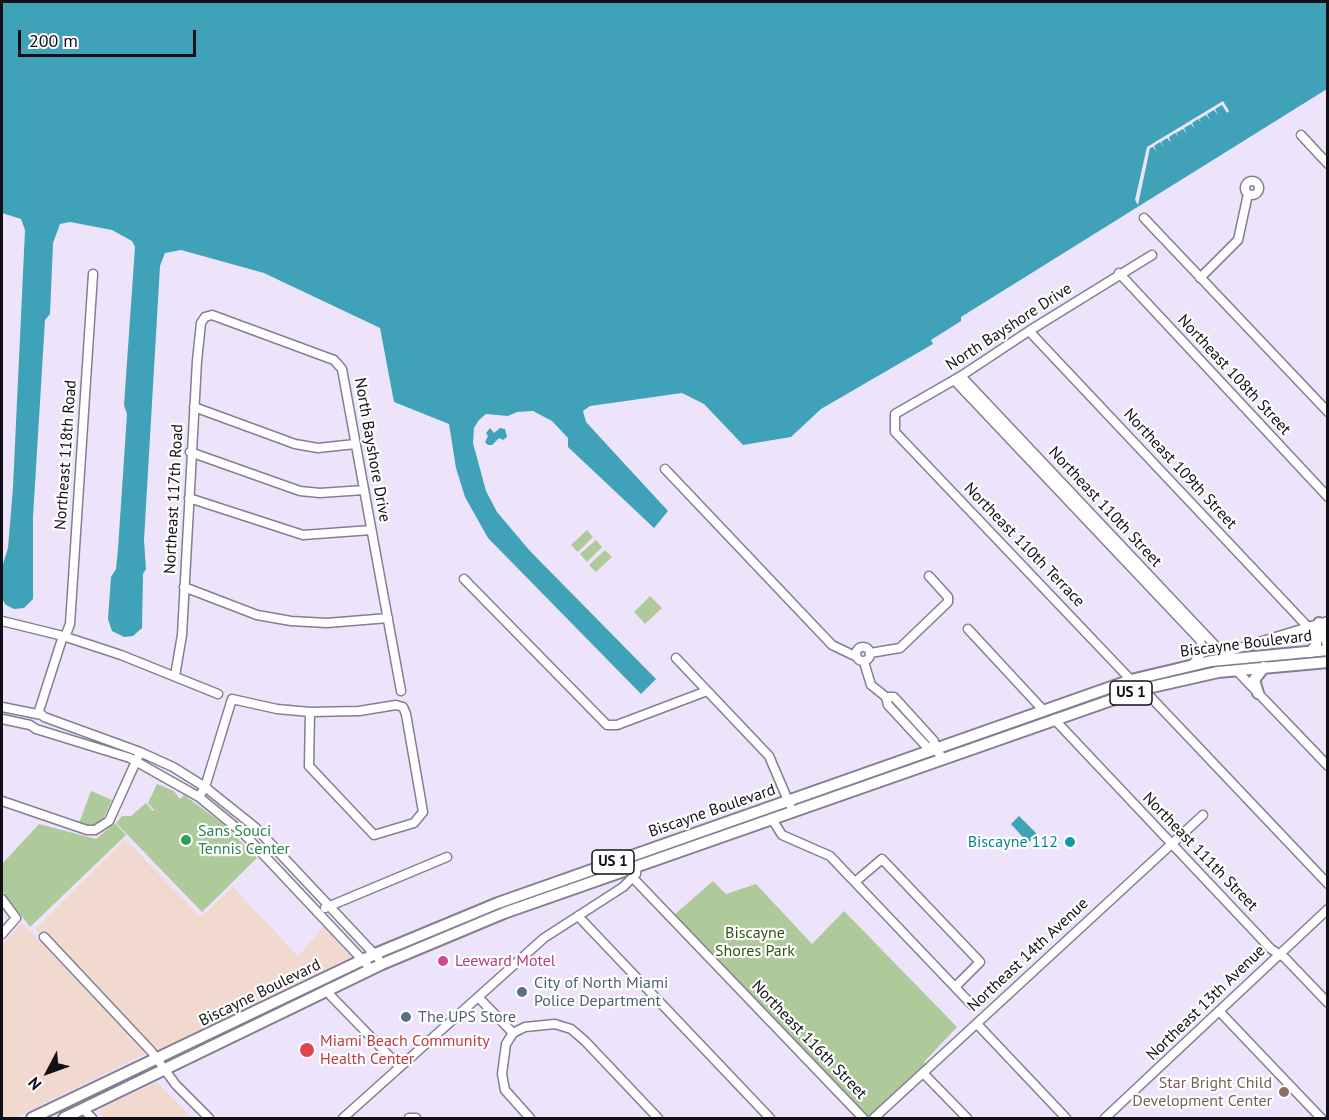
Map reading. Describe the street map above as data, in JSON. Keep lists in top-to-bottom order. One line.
{"streets":{"main road":["Biscayne Boulevard","US 1"],"street":["North Bayshore Drive","Northeast 108th Street","Northeast 118th Road","Northeast 109th Street","Northeast 117th Road","Northeast 110th Street","Northeast 110th Terrace","Northeast 111th Street","Northeast 14th Avenue","Northeast 13th Avenue","Northeast 116th Street"]},"crossings":[["North Bayshore Drive","Northeast 108th Street"],["North Bayshore Drive","Northeast 109th Street"],["North Bayshore Drive","Northeast 117th Road"],["North Bayshore Drive","Northeast 110th Street"],["North Bayshore Drive","Northeast 110th Terrace"],["Northeast 110th Street","Biscayne Boulevard"],["Northeast 110th Terrace","Biscayne Boulevard"],["Biscayne Boulevard","Northeast 111th Street"],["Northeast 111th Street","Northeast 14th Avenue"],["Northeast 111th Street","Northeast 13th Avenue"]],"parks":["Biscayne Shores Park"],"places":["Sans Souci Tennis Center","Biscayne 112","Leeward Motel","City of North Miami Police Department","The UPS Store","Miami Beach Community Health Center","Star Bright Child Development Center"],"scale_bar":"200 m","north":"bottom left"}
